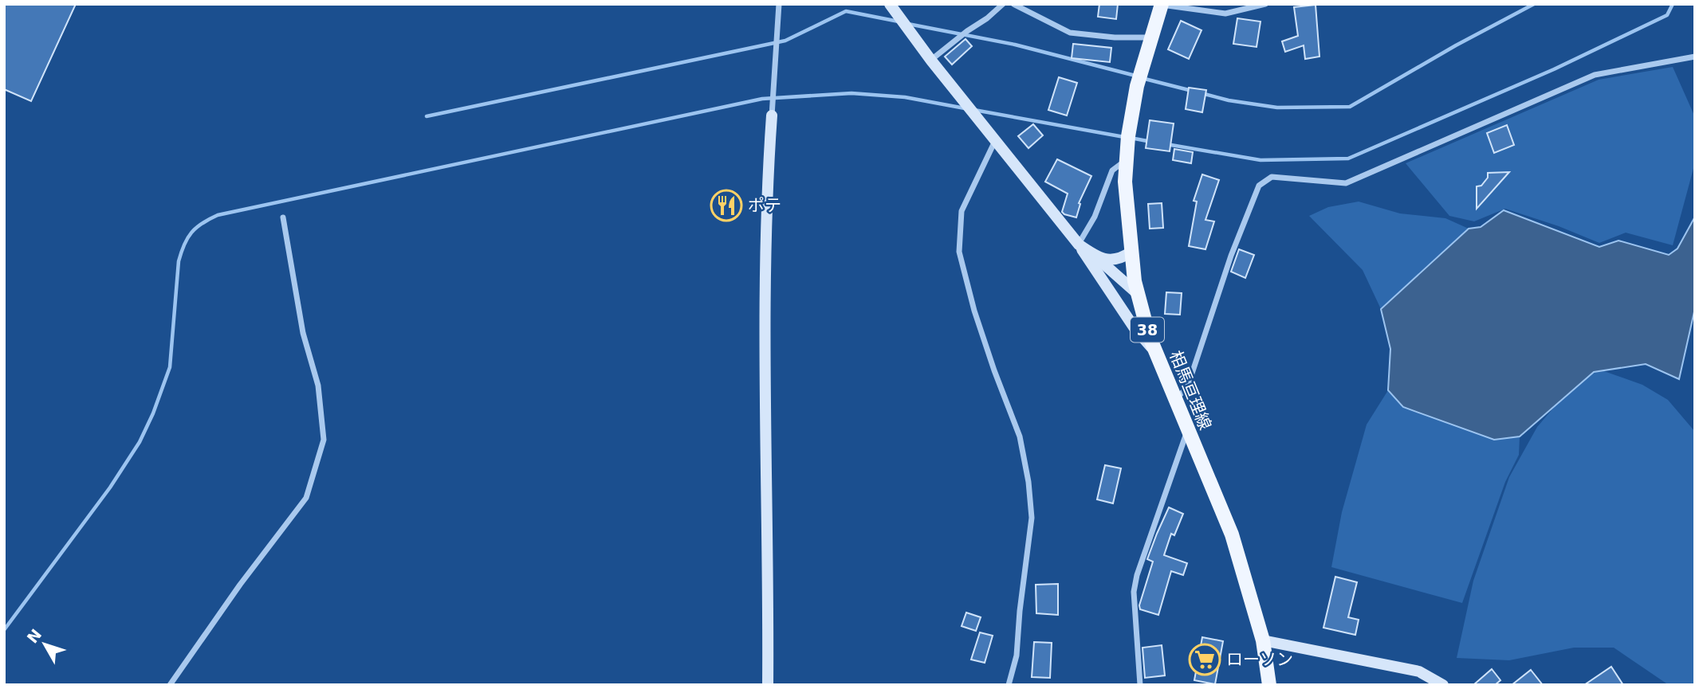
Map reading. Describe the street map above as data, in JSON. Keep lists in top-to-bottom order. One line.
{"streets":{"main road":["38","相馬亘理線"]},"places":{"restaurant":["ポテ"],"supermarket":["ローソン"]},"north":"top left"}
